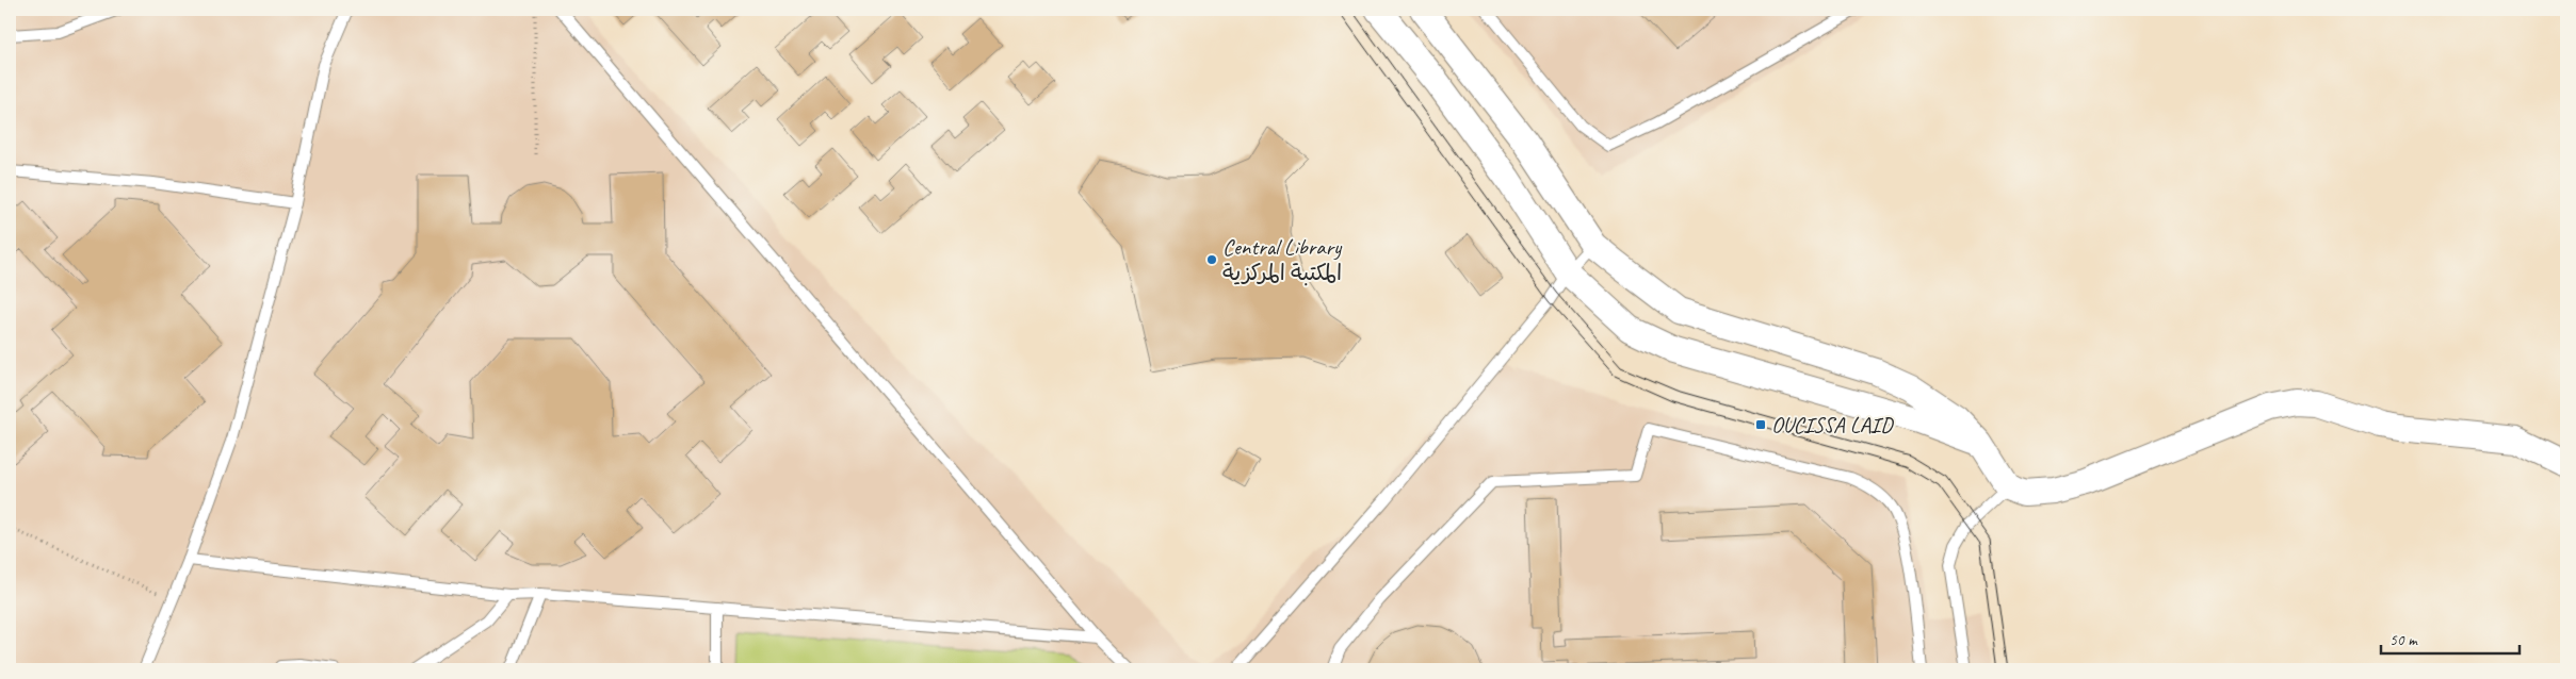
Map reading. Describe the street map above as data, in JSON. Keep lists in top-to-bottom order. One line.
{"places":{"other":["Central Library المكتبة المركزية"],"transit":["OUCISSA LAID"]},"scale_bar":"50 m"}
